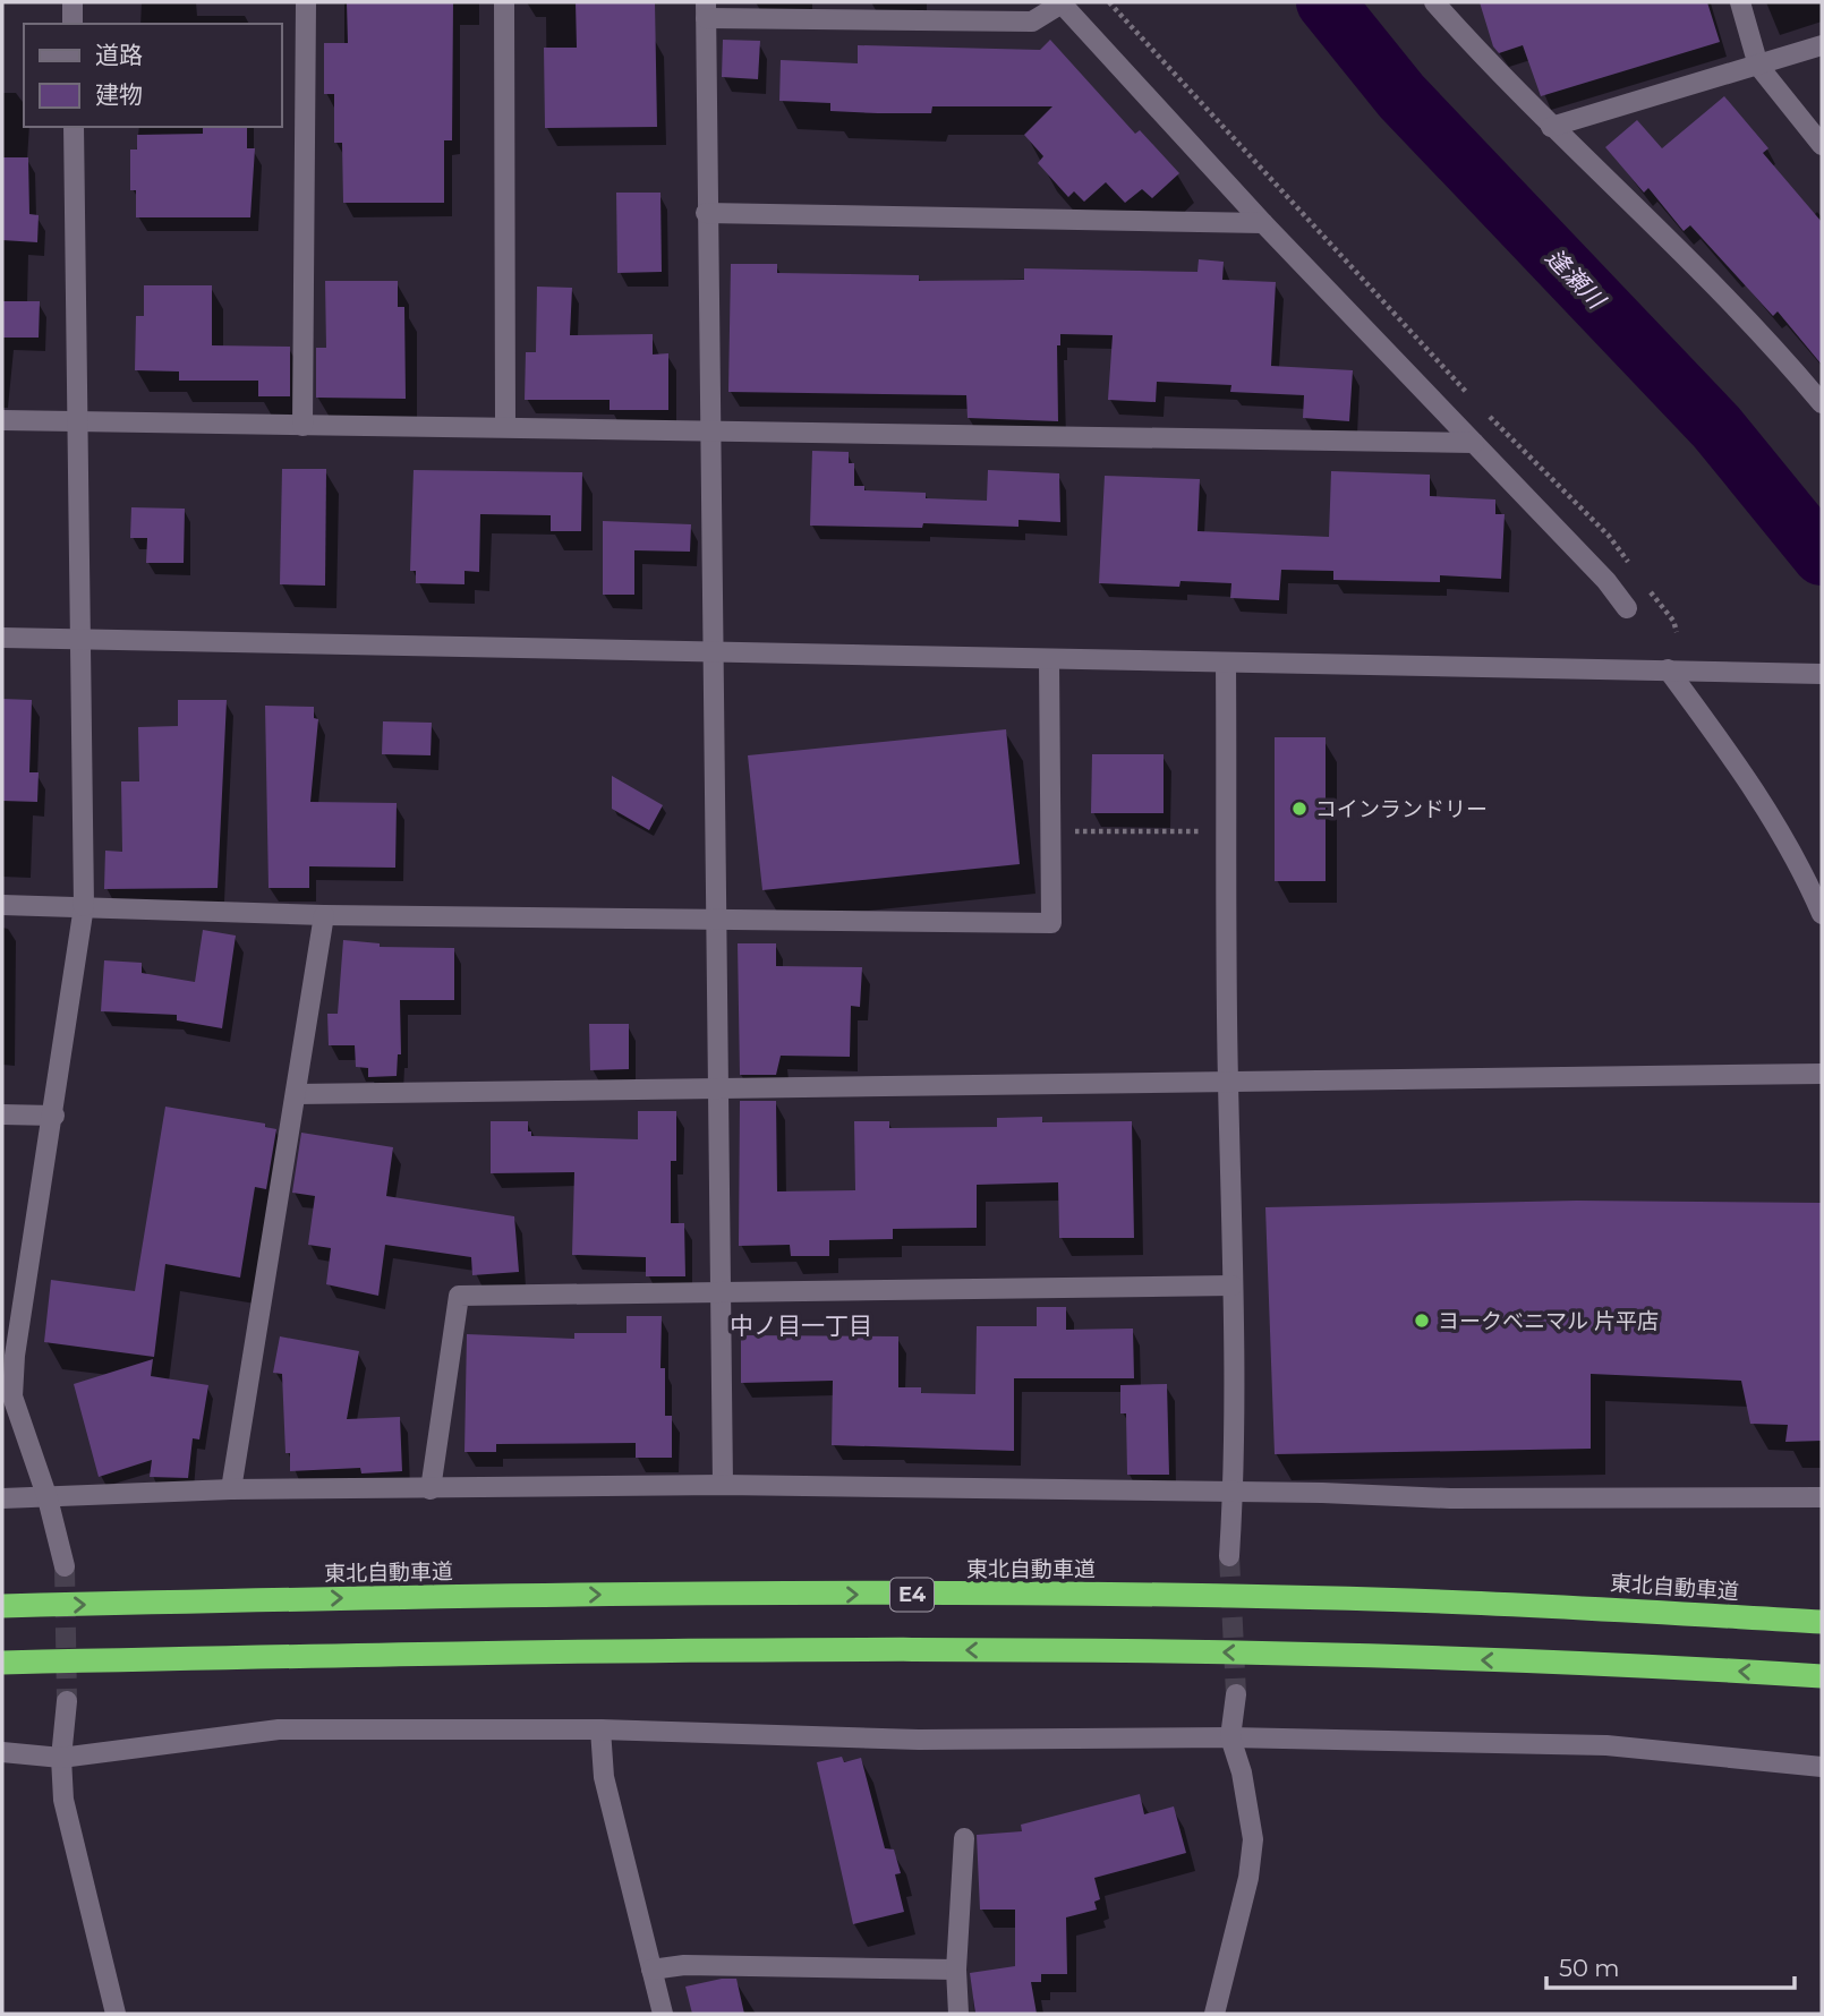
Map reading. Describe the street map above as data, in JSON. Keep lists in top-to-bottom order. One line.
{"streets":{"highway":["東北自動車道","E4"]},"districts":["中ノ目一丁目"],"water":["逢瀬川"],"places":["コインランドリー","ヨークベニマル 片平店"],"legend":["道路","建物"],"scale_bar":"50 m"}
